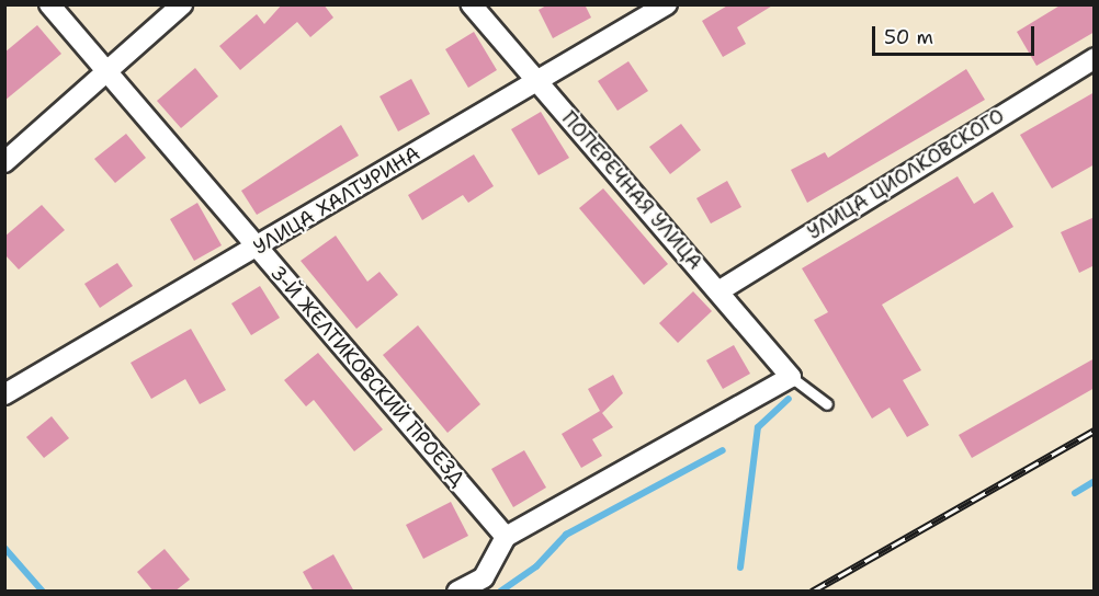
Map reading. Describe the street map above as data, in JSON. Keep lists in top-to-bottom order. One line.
{"streets":{"street":["УЛИЦА ЦИОЛКОВСКОГО","ПОПЕРЕЧНАЯ УЛИЦА","УЛИЦА ХАЛТУРИНА","3-Й ЖЕЛТИКОВСКИЙ ПРОЕЗД"]},"crossings":[["УЛИЦА ЦИОЛКОВСКОГО","ПОПЕРЕЧНАЯ УЛИЦА"],["ПОПЕРЕЧНАЯ УЛИЦА","УЛИЦА ХАЛТУРИНА"],["УЛИЦА ХАЛТУРИНА","3-Й ЖЕЛТИКОВСКИЙ ПРОЕЗД"]],"scale_bar":"50 m"}
